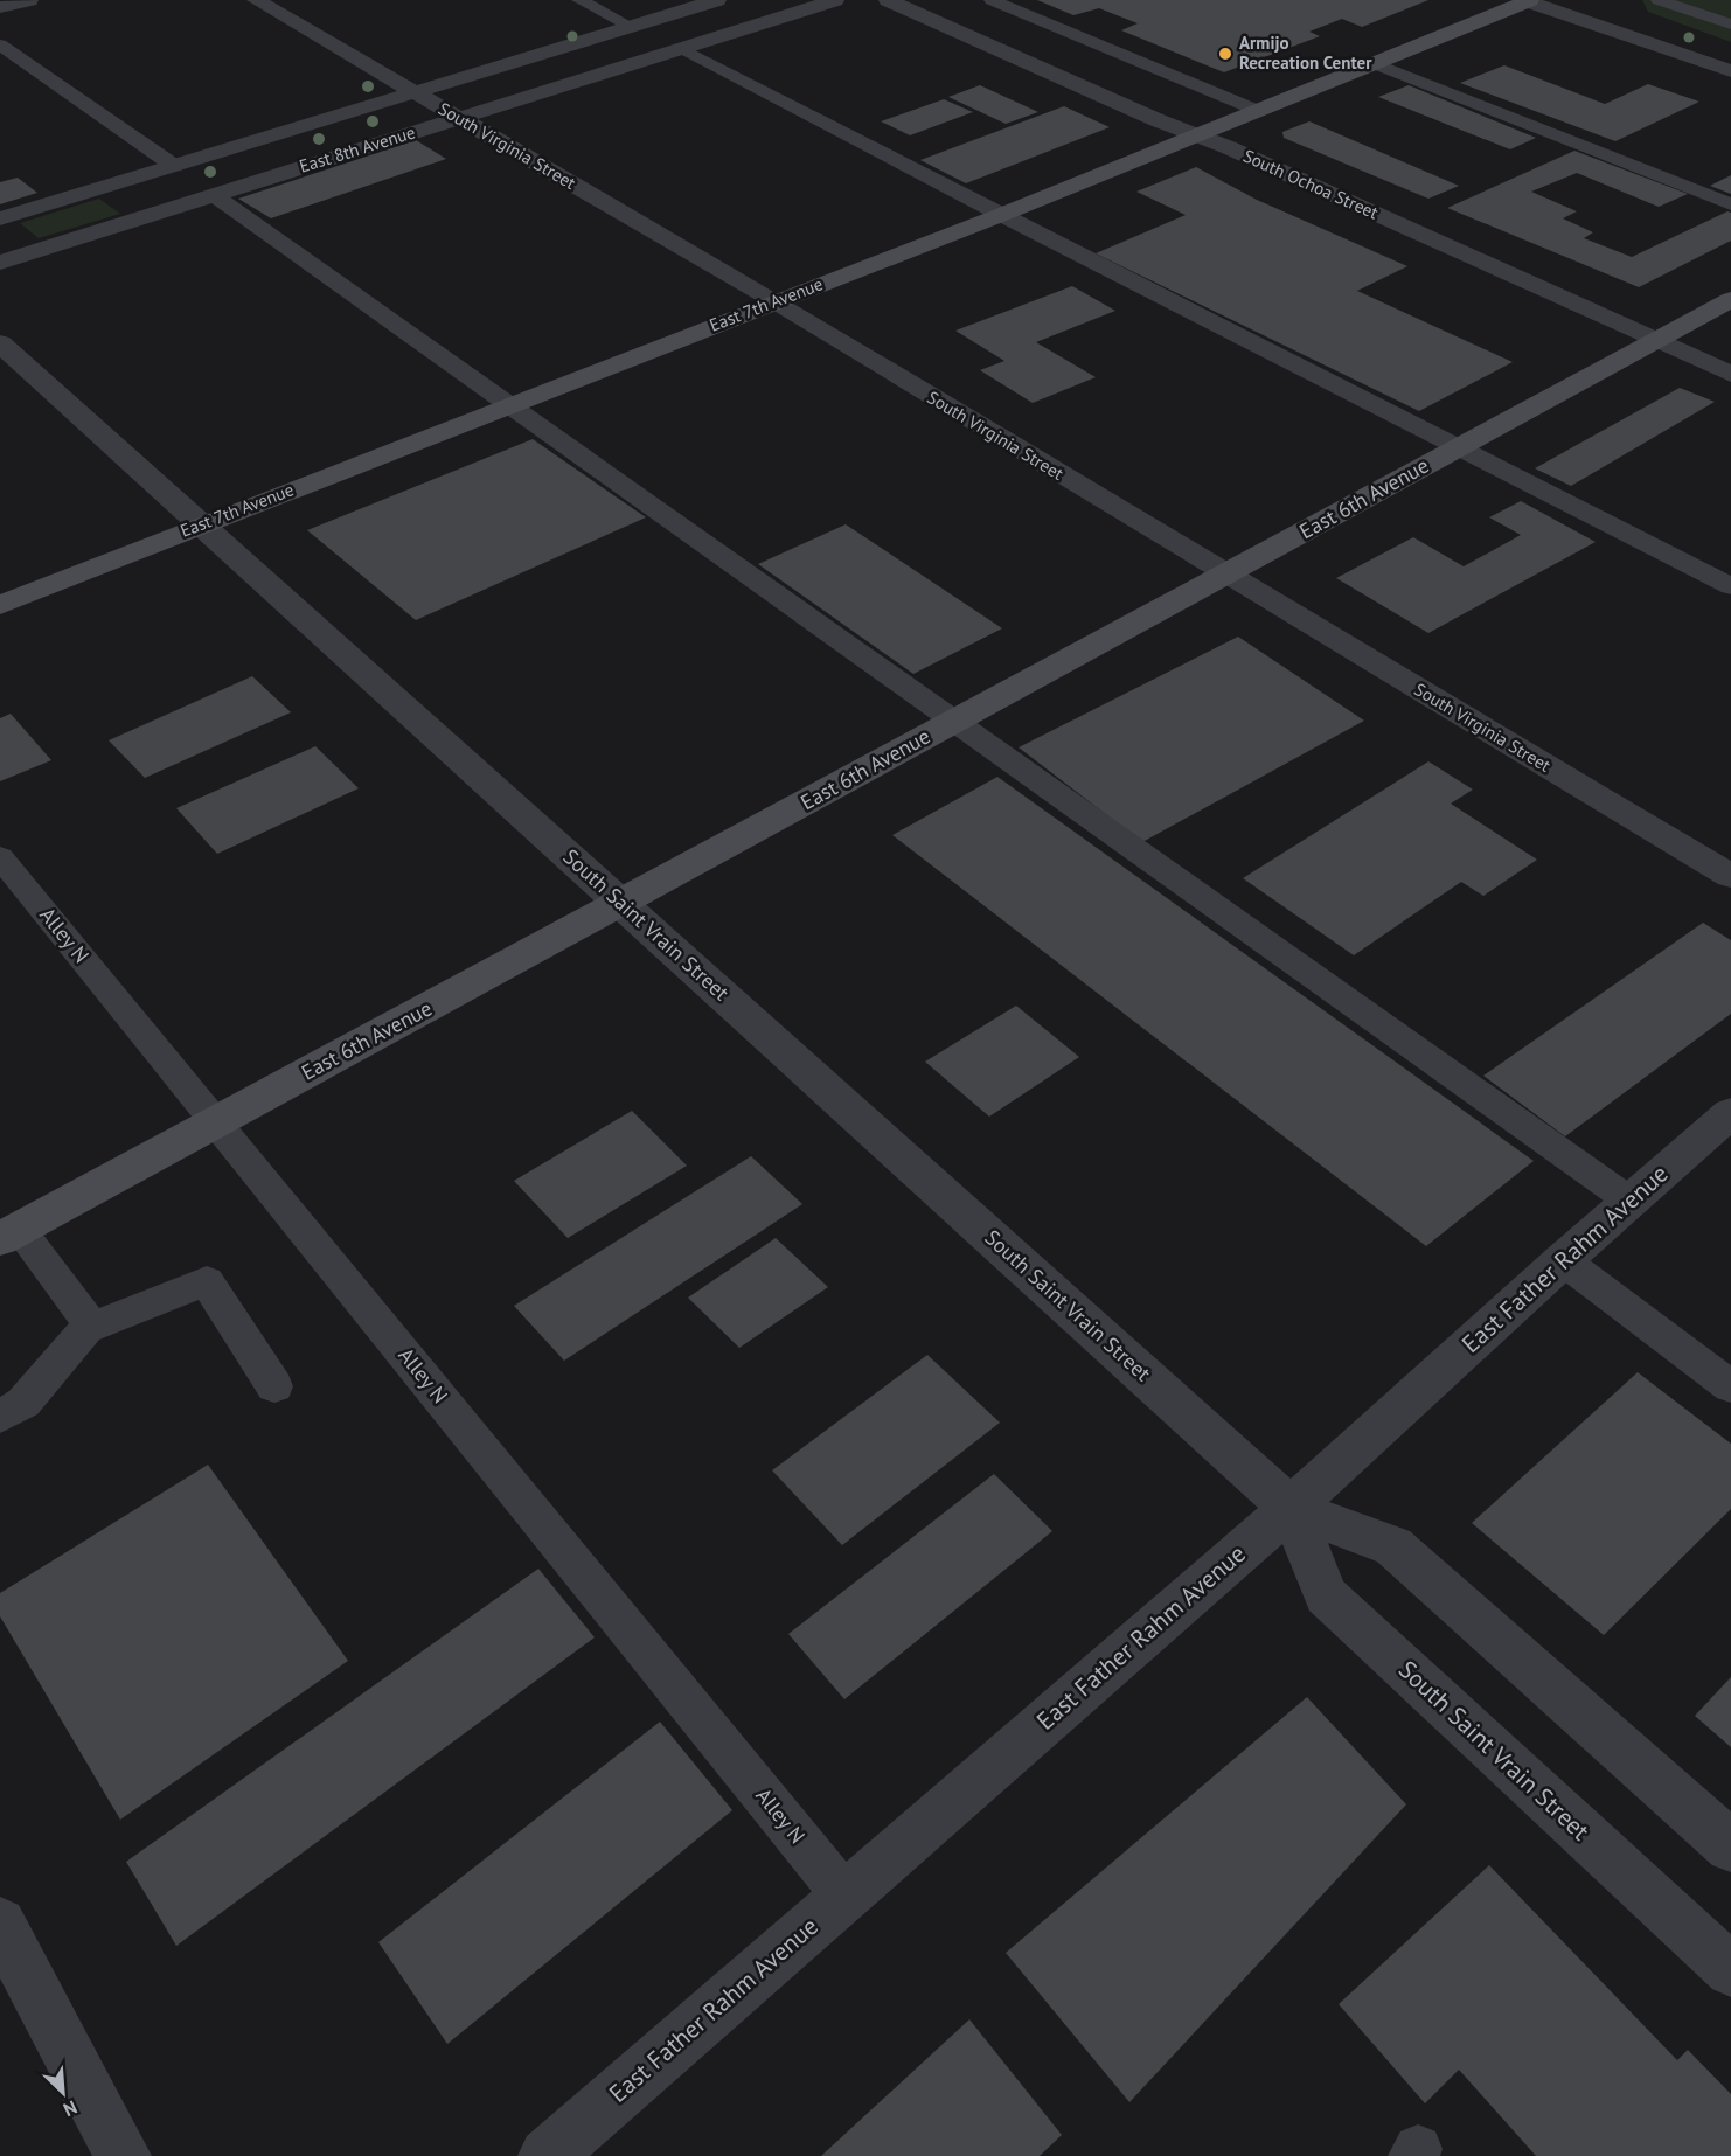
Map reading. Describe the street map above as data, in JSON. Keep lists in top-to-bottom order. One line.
{"streets":{"street":["South Virginia Street","East 8th Avenue","South Ochoa Street","East 7th Avenue","East 6th Avenue","South Saint Vrain Street","East Father Rahm Avenue"],"lane":["Alley N"]},"crossings":[["South Virginia Street","East 8th Avenue"],["South Virginia Street","East 7th Avenue"],["South Virginia Street","East 6th Avenue"],["South Ochoa Street","East 7th Avenue"],["South Ochoa Street","East 6th Avenue"],["East 7th Avenue","South Saint Vrain Street"],["East 6th Avenue","South Saint Vrain Street"],["East 6th Avenue","Alley N"],["South Saint Vrain Street","East Father Rahm Avenue"],["Alley N","East Father Rahm Avenue"]],"places":["Armijo Recreation Center"],"north":"bottom right"}
